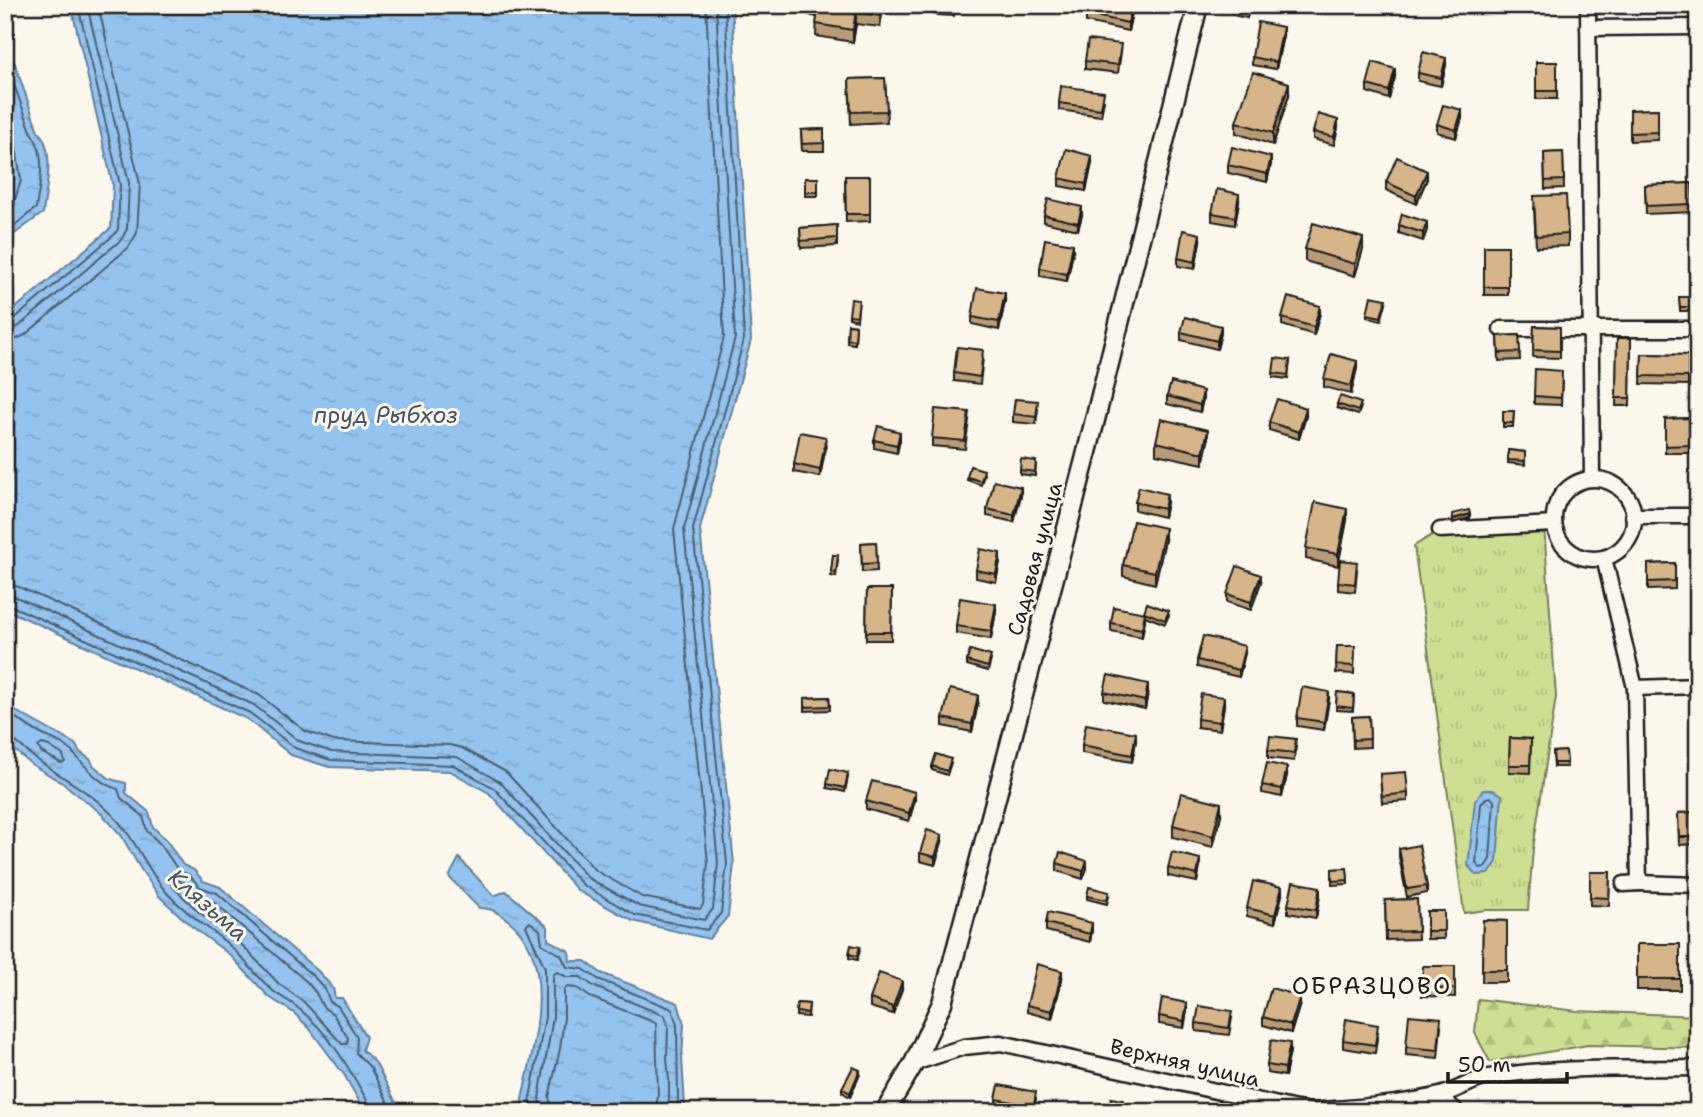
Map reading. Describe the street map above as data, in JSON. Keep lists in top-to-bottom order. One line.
{"streets":{"street":["Садовая улица","Верхняя улица"]},"crossings":[["Садовая улица","Верхняя улица"]],"districts":["ОБРАЗЦОВО"],"water":["пруд Рыбхоз","Клязьма"],"scale_bar":"50 m"}
